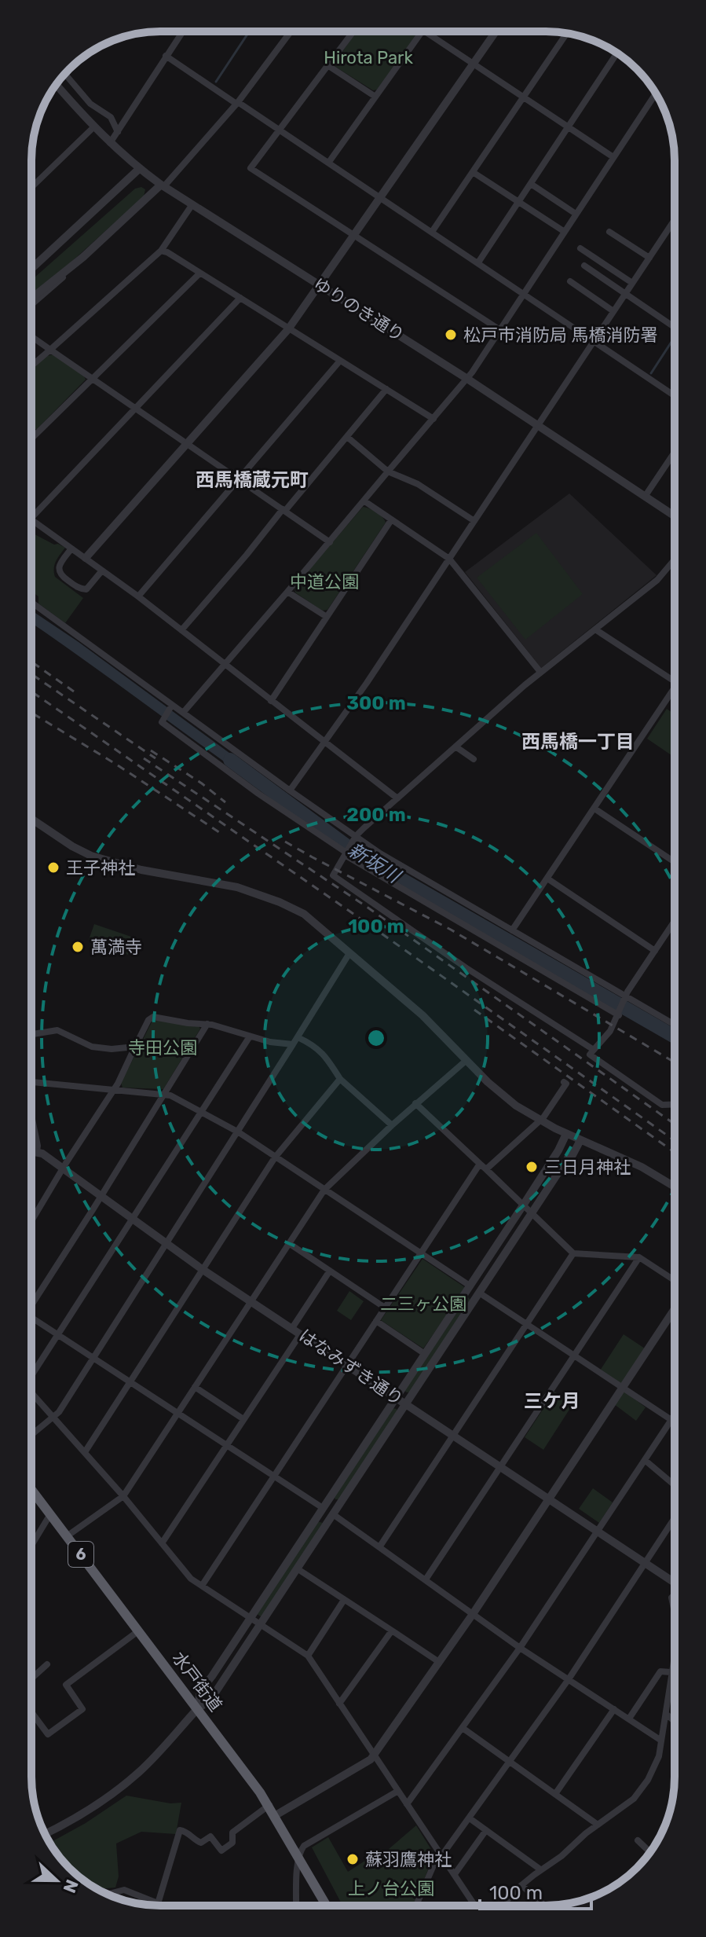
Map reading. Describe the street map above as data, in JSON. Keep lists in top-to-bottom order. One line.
{"streets":{"highway":["6","水戸街道"],"street":["ゆりのき通り","はなみずき通り"]},"districts":["西馬橋蔵元町","西馬橋一丁目","三ケ月"],"water":["新坂川"],"parks":["Hirota Park","中道公園","寺田公園","二三ヶ公園","上ノ台公園"],"places":["松戸市消防局 馬橋消防署","王子神社","萬満寺","三日月神社","蘇羽鷹神社"],"scale_bar":"100 m","north":"right","rings":["300 m","200 m","100 m"]}
